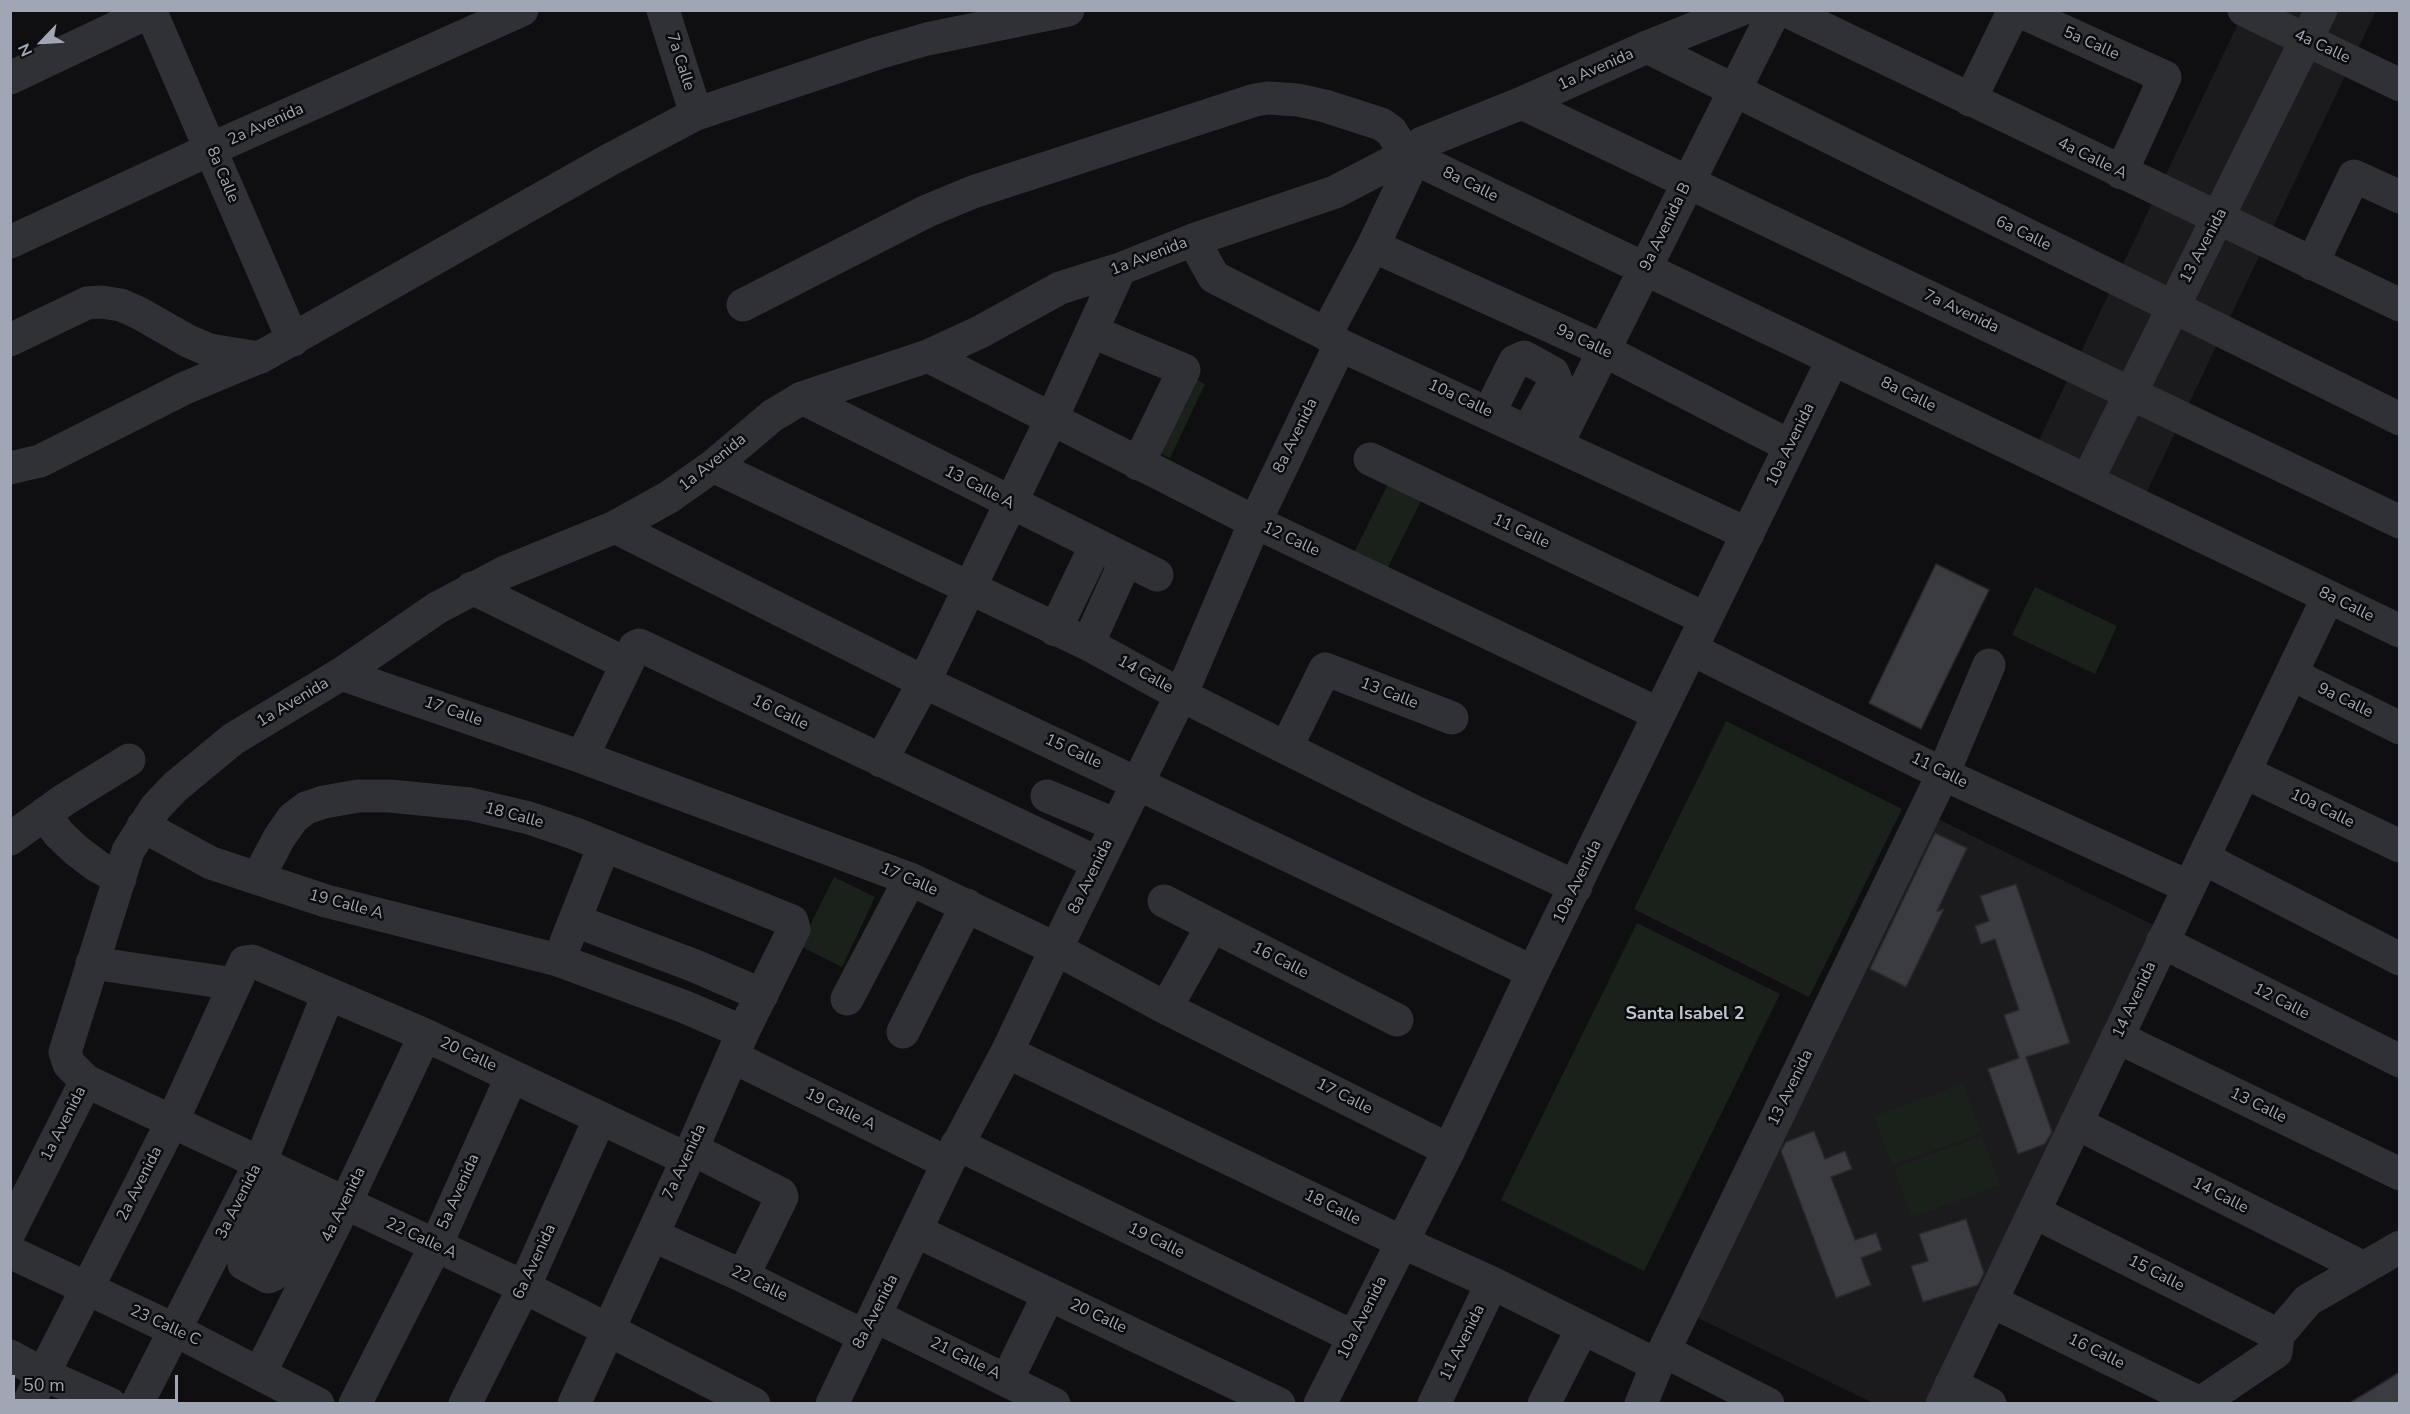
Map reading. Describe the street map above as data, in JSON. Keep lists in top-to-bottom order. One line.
{"streets":{"street":["5a Calle","4a Calle","7a Calle","1a Avenida","2a Avenida","4a Calle A","8a Calle","9a Avenida B","6a Calle","13 Avenida","7a Avenida","9a Calle","10a Calle","8a Avenida","10a Avenida","13 Calle A","11 Calle","12 Calle","14 Calle","13 Calle","17 Calle","16 Calle","15 Calle","18 Calle","19 Calle A","14 Avenida","20 Calle","5a Avenida","3a Avenida","4a Avenida","22 Calle A","19 Calle","6a Avenida","22 Calle","23 Calle C","11 Avenida","21 Calle A"]},"crossings":[["5a Calle","4a Calle A"],["4a Calle","13 Avenida"],["1a Avenida","8a Calle"],["1a Avenida","6a Calle"],["1a Avenida","7a Avenida"],["1a Avenida","10a Calle"],["1a Avenida","8a Avenida"],["1a Avenida","13 Calle A"],["1a Avenida","12 Calle"],["1a Avenida","14 Calle"],["1a Avenida","17 Calle"],["1a Avenida","15 Calle"],["1a Avenida","19 Calle A"],["1a Avenida","20 Calle"],["1a Avenida","22 Calle A"],["2a Avenida","8a Calle"],["2a Avenida","20 Calle"],["2a Avenida","22 Calle A"],["2a Avenida","23 Calle C"],["4a Calle A","13 Avenida"],["8a Calle","9a Avenida B"],["8a Calle","13 Avenida"],["8a Calle","8a Avenida"],["8a Calle","10a Avenida"],["8a Calle","14 Avenida"],["9a Avenida B","6a Calle"],["9a Avenida B","7a Avenida"],["9a Avenida B","9a Calle"],["9a Avenida B","10a Calle"],["6a Calle","13 Avenida"],["13 Avenida","7a Avenida"],["13 Avenida","11 Calle"],["13 Avenida","18 Calle"],["7a Avenida","18 Calle"],["7a Avenida","19 Calle A"],["7a Avenida","20 Calle"],["7a Avenida","22 Calle A"],["7a Avenida","22 Calle"],["9a Calle","8a Avenida"],["9a Calle","10a Avenida"],["9a Calle","14 Avenida"],["10a Calle","8a Avenida"],["10a Calle","10a Avenida"],["10a Calle","14 Avenida"],["8a Avenida","12 Calle"],["8a Avenida","14 Calle"],["8a Avenida","17 Calle"],["8a Avenida","16 Calle"],["8a Avenida","15 Calle"],["8a Avenida","18 Calle"],["8a Avenida","19 Calle A"],["8a Avenida","20 Calle"],["8a Avenida","19 Calle"],["8a Avenida","22 Calle"],["8a Avenida","21 Calle A"],["10a Avenida","11 Calle"],["10a Avenida","12 Calle"],["10a Avenida","14 Calle"],["10a Avenida","17 Calle"],["10a Avenida","15 Calle"],["10a Avenida","18 Calle"],["10a Avenida","19 Calle"],["11 Calle","14 Avenida"],["12 Calle","14 Avenida"],["14 Calle","13 Calle"],["14 Calle","14 Avenida"],["13 Calle","14 Avenida"],["16 Calle","14 Avenida"],["15 Calle","14 Avenida"],["18 Calle","19 Calle A"],["18 Calle","11 Avenida"],["19 Calle A","19 Calle"],["20 Calle","5a Avenida"],["20 Calle","3a Avenida"],["20 Calle","4a Avenida"],["20 Calle","6a Avenida"],["20 Calle","22 Calle"],["5a Avenida","22 Calle A"],["3a Avenida","22 Calle A"],["3a Avenida","23 Calle C"],["4a Avenida","22 Calle A"],["4a Avenida","23 Calle C"],["22 Calle A","6a Avenida"],["22 Calle","21 Calle A"]],"districts":["Santa Isabel 2"],"scale_bar":"50 m","north":"bottom left"}
